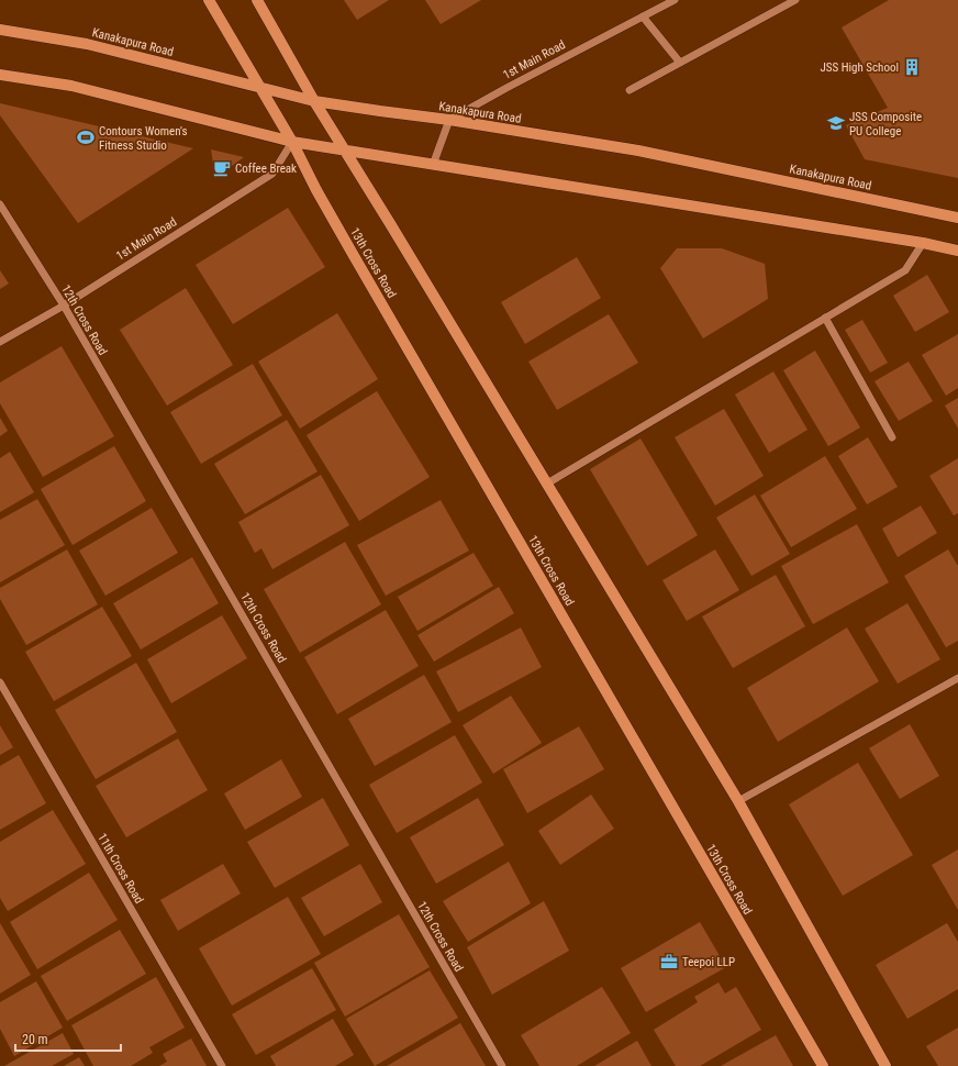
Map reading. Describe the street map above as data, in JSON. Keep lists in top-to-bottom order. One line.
{"streets":{"main road":["Kanakapura Road","13th Cross Road"],"street":["1st Main Road","12th Cross Road","11th Cross Road"]},"crossings":[["Kanakapura Road","1st Main Road"],["Kanakapura Road","13th Cross Road"],["1st Main Road","13th Cross Road"],["1st Main Road","12th Cross Road"]],"places":{"building":["JSS High School"],"school or university":["JSS Composite PU College"],"sports":["Contours Women's Fitness Studio"],"cafe":["Coffee Break"],"office":["Teepoi LLP"]},"scale_bar":"20 m"}
